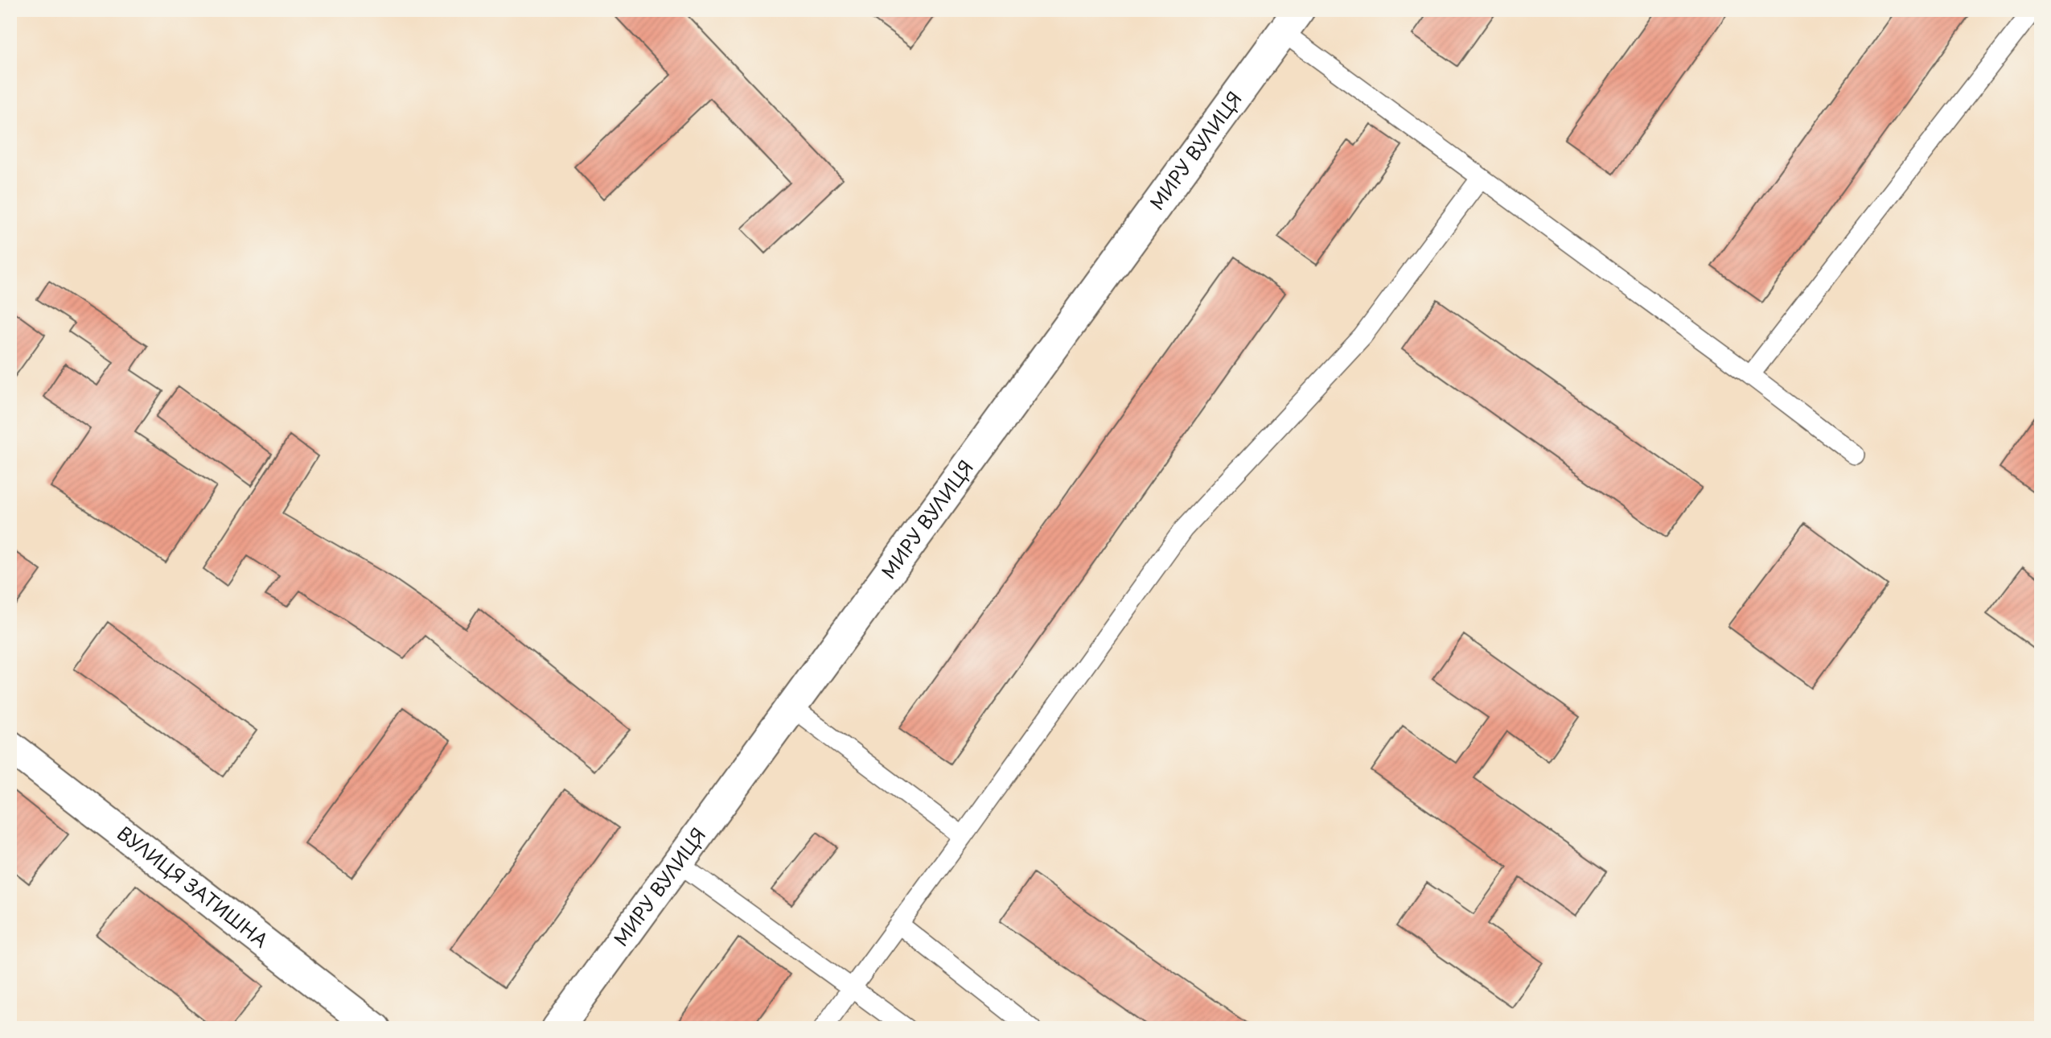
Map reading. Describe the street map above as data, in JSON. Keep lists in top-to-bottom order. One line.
{"streets":{"street":["МИРУ ВУЛИЦЯ","ВУЛИЦЯ ЗАТИШНА"]}}
